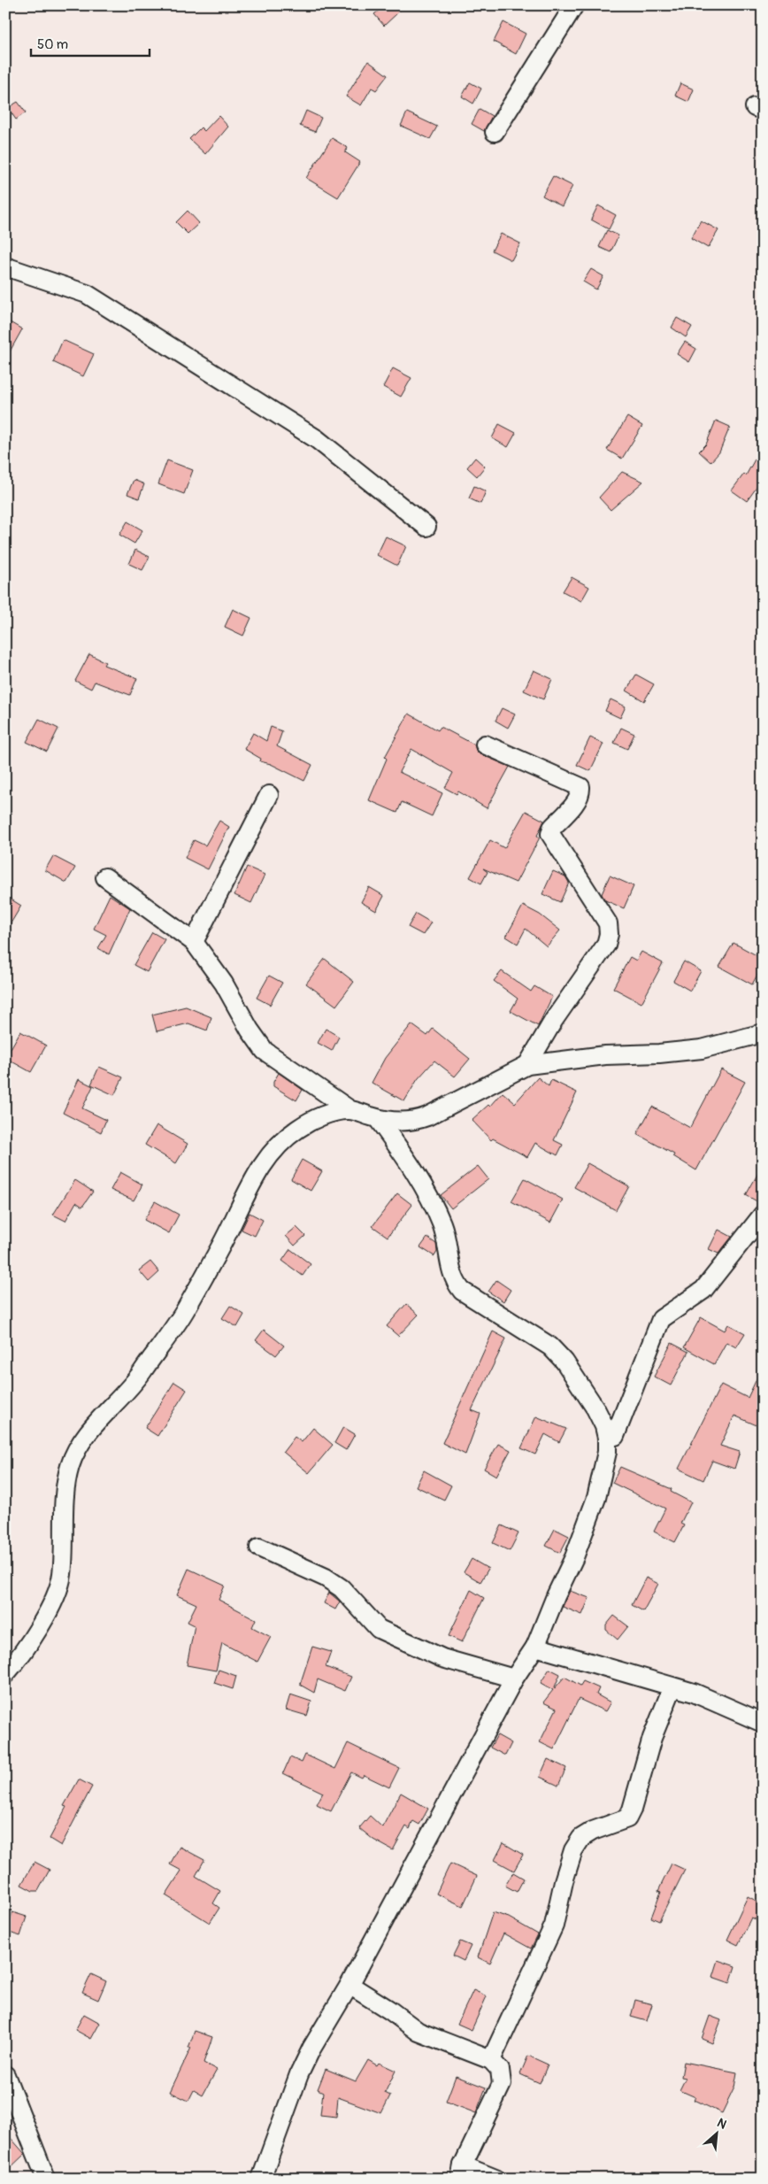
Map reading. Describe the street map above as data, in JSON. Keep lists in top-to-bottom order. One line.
{"scale_bar":"50 m","north":"top right"}
